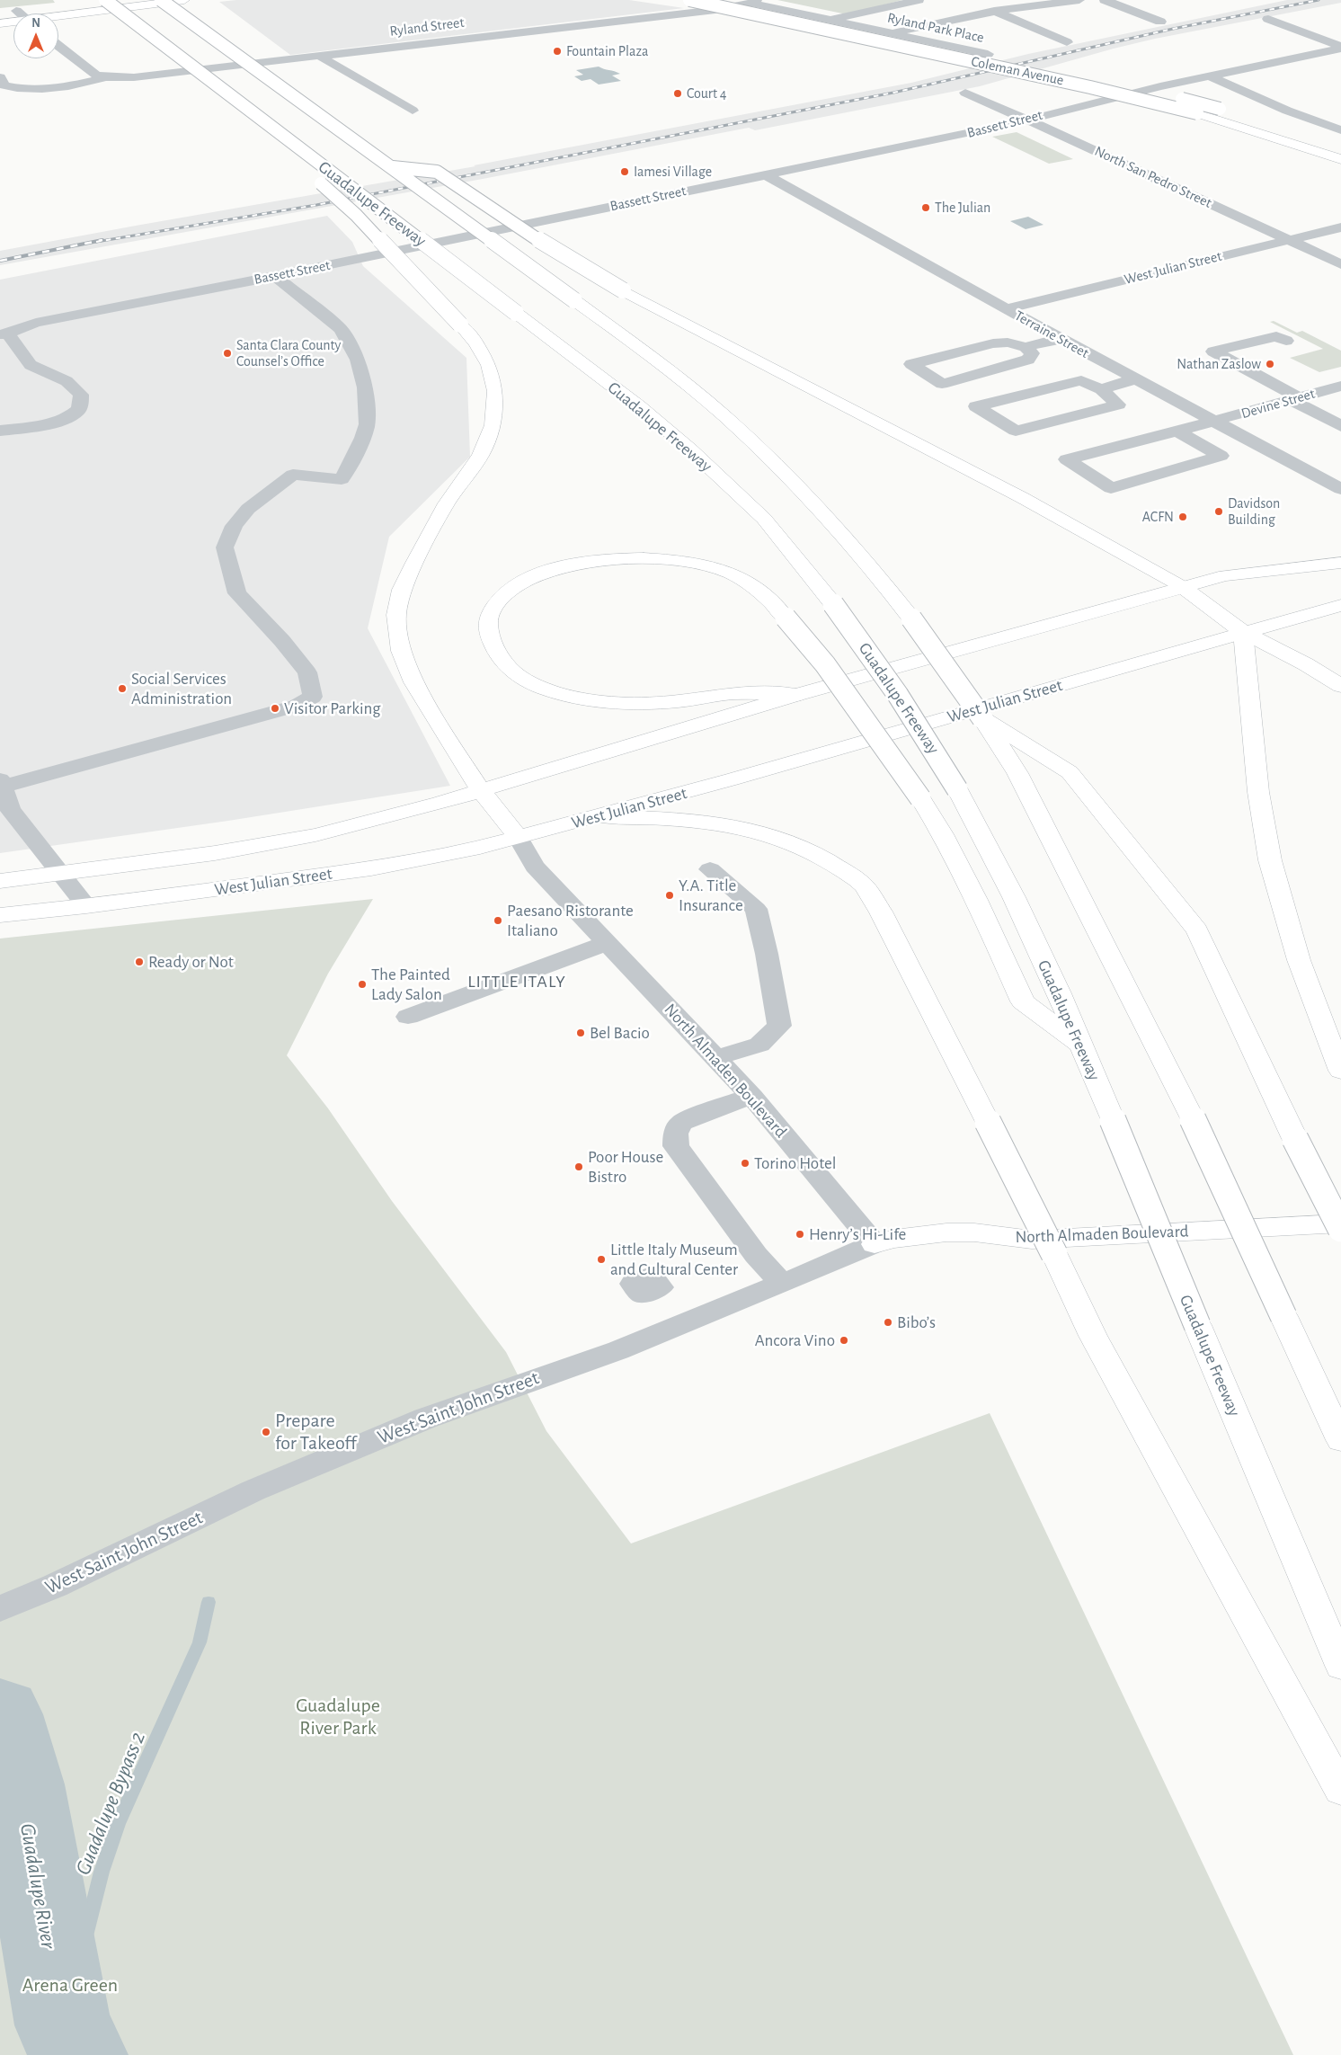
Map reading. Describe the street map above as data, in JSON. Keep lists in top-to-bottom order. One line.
{"streets":{"main road":["Coleman Avenue","Guadalupe Freeway","West Julian Street","North Almaden Boulevard"],"street":["Ryland Street","Ryland Park Place","Bassett Street","North San Pedro Street","Terraine Street","Devine Street","West Saint John Street"]},"crossings":[["Ryland Street","Ryland Park Place"],["Bassett Street","North San Pedro Street"],["Bassett Street","Terraine Street"],["North San Pedro Street","West Julian Street"],["West Julian Street","Terraine Street"],["West Julian Street","North Almaden Boulevard"],["Terraine Street","Devine Street"],["North Almaden Boulevard","West Saint John Street"]],"districts":["LITTLE ITALY"],"water":["Guadalupe Bypass 2","Guadalupe River"],"parks":["Guadalupe River Park","Arena Green"],"places":["Fountain Plaza","Court 4","Iamesi Village","The Julian","Santa Clara County Counsel’s Office","Nathan Zaslow","Davidson Building","ACFN","Social Services Administration","Visitor Parking","Y.A. Title Insurance","Paesano Ristorante Italiano","Ready or Not","The Painted Lady Salon","Bel Bacio","Torino Hotel","Poor House Bistro","Henry’s Hi-Life","Little Italy Museum and Cultural Center","Bibo’s","Ancora Vino","Prepare for Takeoff"],"north":"top"}
